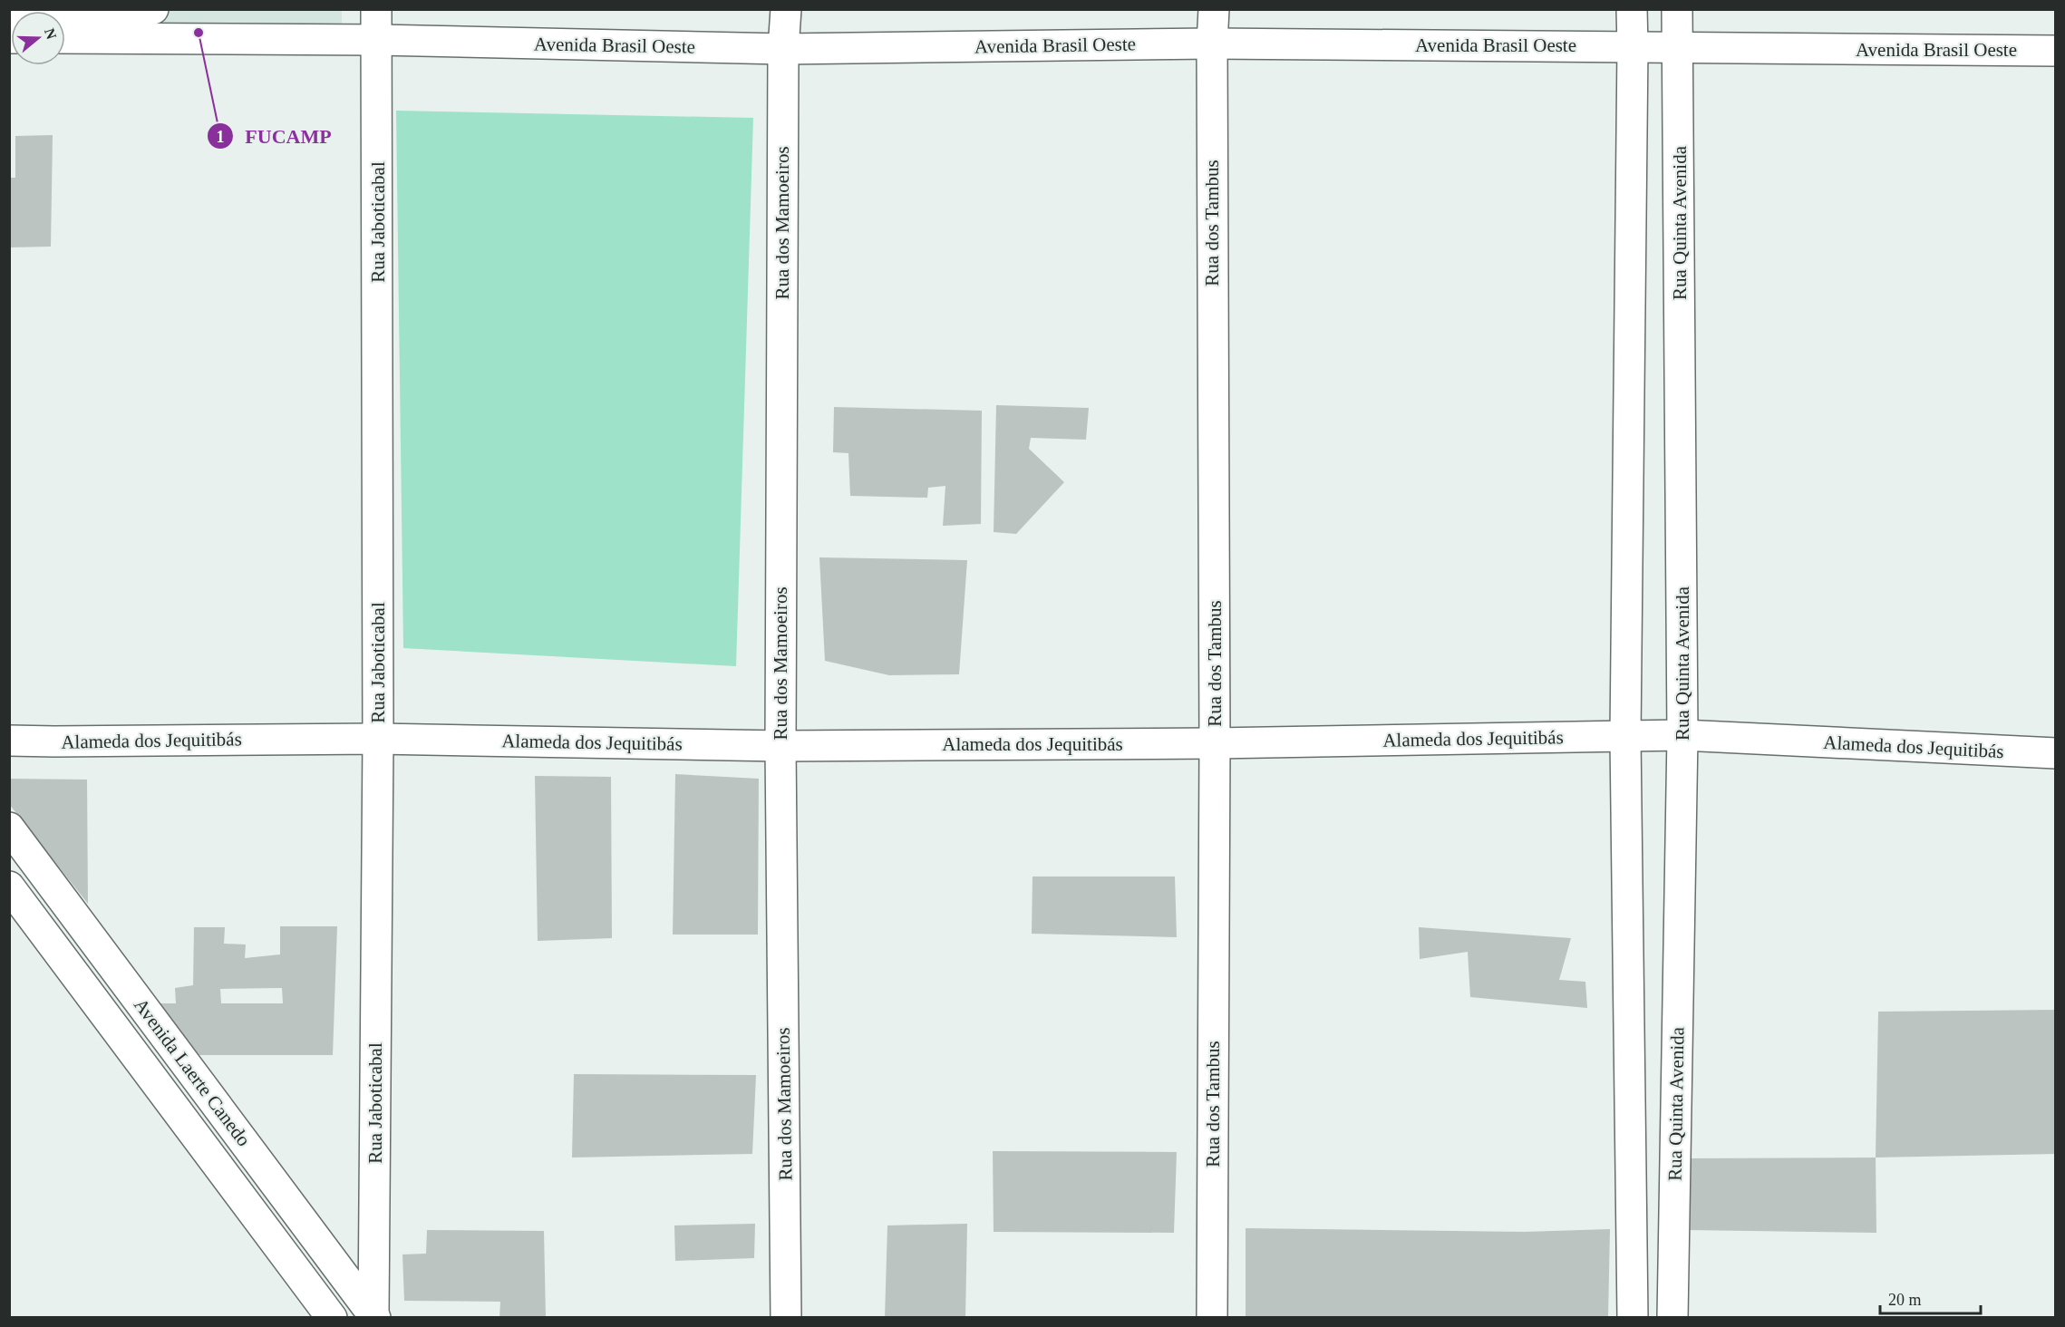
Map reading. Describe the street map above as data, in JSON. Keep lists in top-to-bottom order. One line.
{"streets":{"street":["Avenida Brasil Oeste","Rua Jaboticabal","Rua dos Mamoeiros","Rua dos Tambus","Rua Quinta Avenida","Alameda dos Jequitibás","Avenida Laerte Canedo"]},"crossings":[["Avenida Brasil Oeste","Rua Jaboticabal"],["Avenida Brasil Oeste","Rua dos Mamoeiros"],["Avenida Brasil Oeste","Rua dos Tambus"],["Avenida Brasil Oeste","Rua Quinta Avenida"],["Rua Jaboticabal","Alameda dos Jequitibás"],["Rua Jaboticabal","Avenida Laerte Canedo"],["Rua dos Mamoeiros","Alameda dos Jequitibás"],["Rua dos Tambus","Alameda dos Jequitibás"],["Rua Quinta Avenida","Alameda dos Jequitibás"]],"places":["FUCAMP"],"scale_bar":"20 m","north":"right"}
